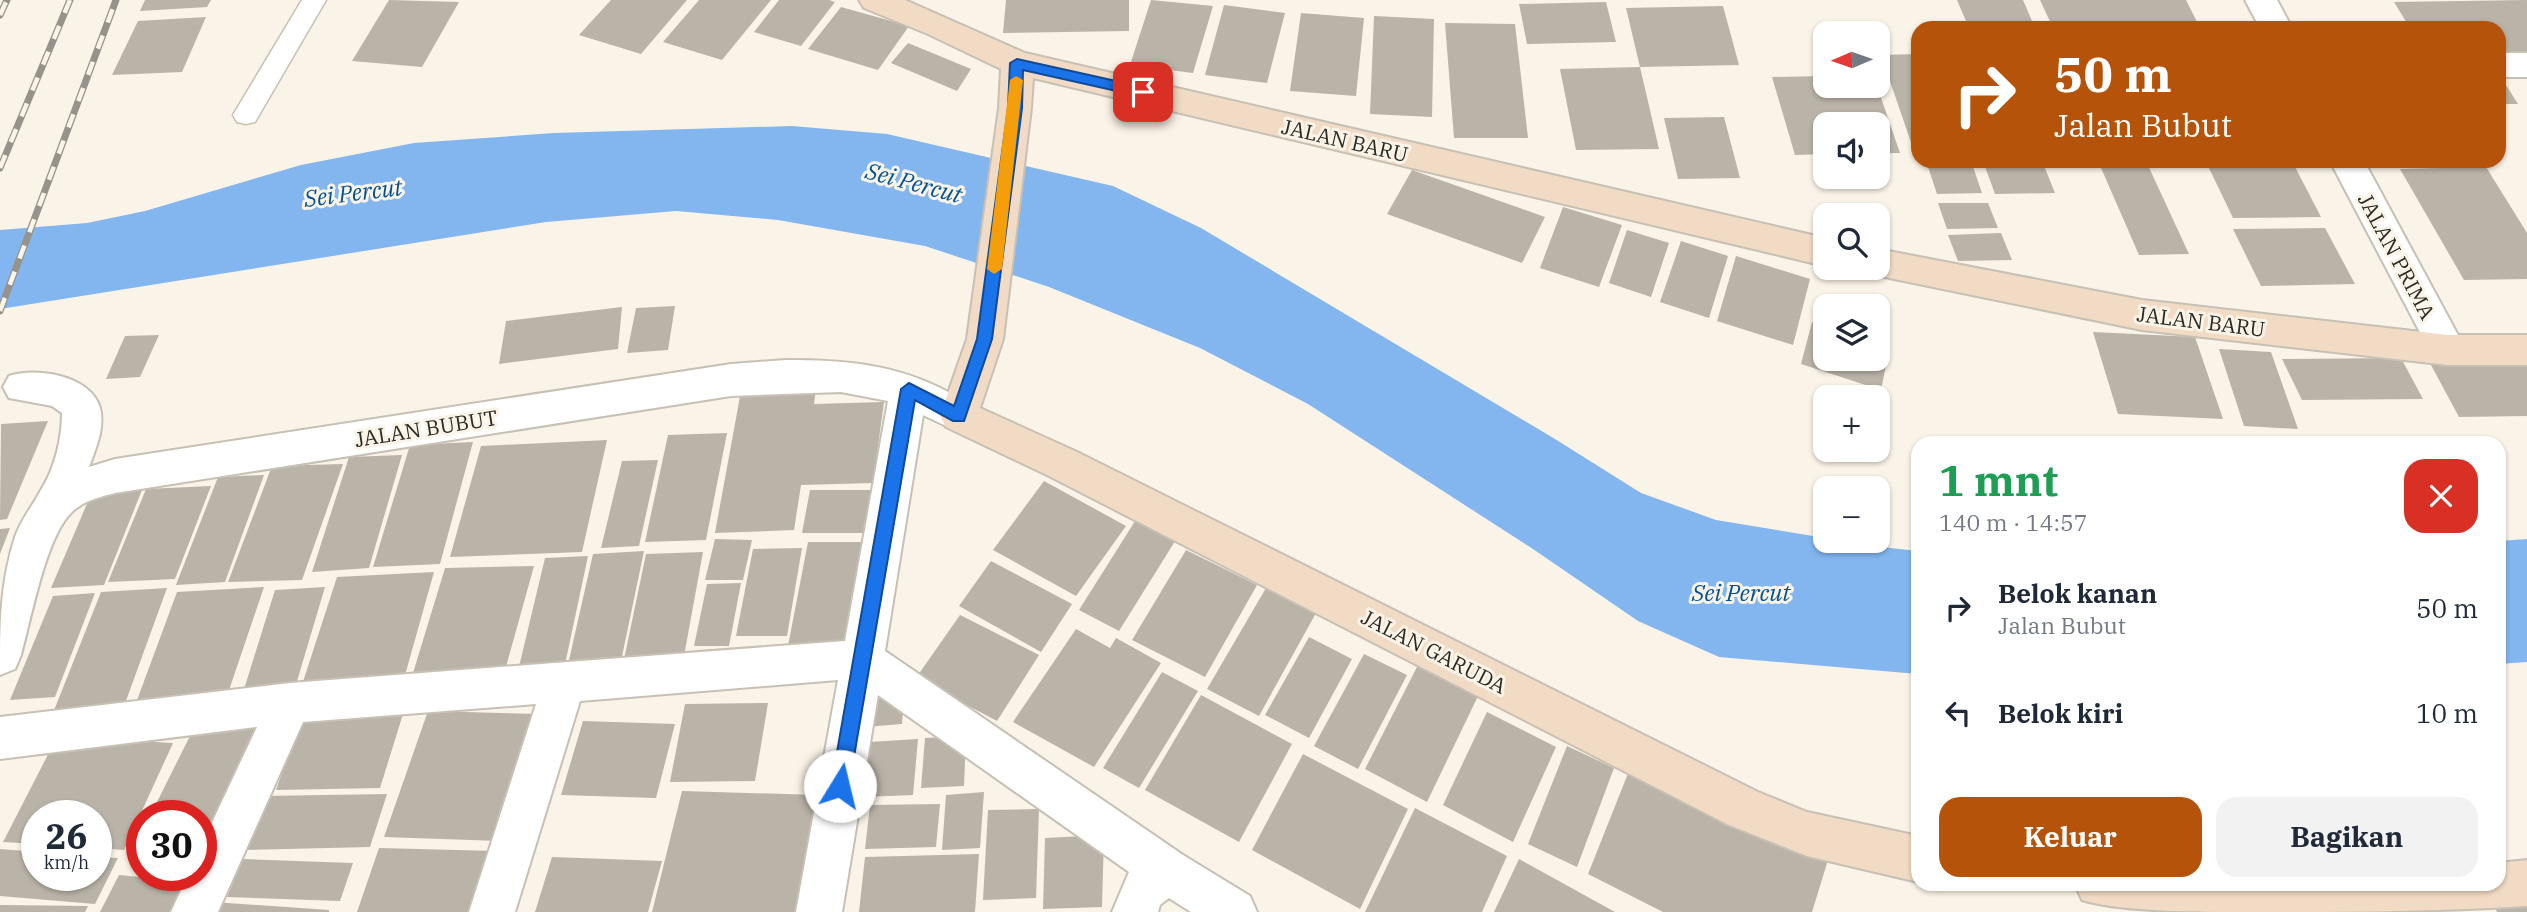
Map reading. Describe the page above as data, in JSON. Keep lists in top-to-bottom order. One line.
{"streets":{"street":["JALAN BARU","JALAN PRIMA","JALAN BUBUT","JALAN GARUDA"]},"crossings":[["JALAN BARU","JALAN PRIMA"],["JALAN BUBUT","JALAN GARUDA"]],"water":["Sei Percut"],"north":"left","page":{"map_buttons":["+","−"],"turn":["50 m","Jalan Bubut"],"heading":["1 mnt","140 m · 14:57"],"list":[{"name":"Belok kanan","note":"Jalan Bubut","value":"50 m"},{"name":"Belok kiri","value":"10 m"}],"buttons":["Keluar","Bagikan"],"speed":"26 km/h","limit":"30"}}
